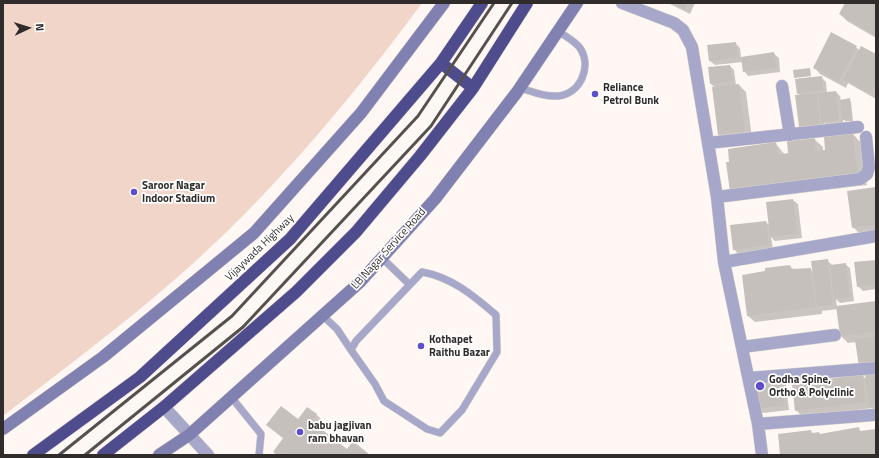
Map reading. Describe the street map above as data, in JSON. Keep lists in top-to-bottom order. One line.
{"streets":{"highway":["Vijaywada Highway"],"street":["LB Nagar Service Road"]},"places":["Reliance Petrol Bunk","Saroor Nagar Indoor Stadium","Kothapet Raithu Bazar","Godha Spine, Ortho & Polyclinic","babu jagjivan ram bhavan"],"north":"right"}
